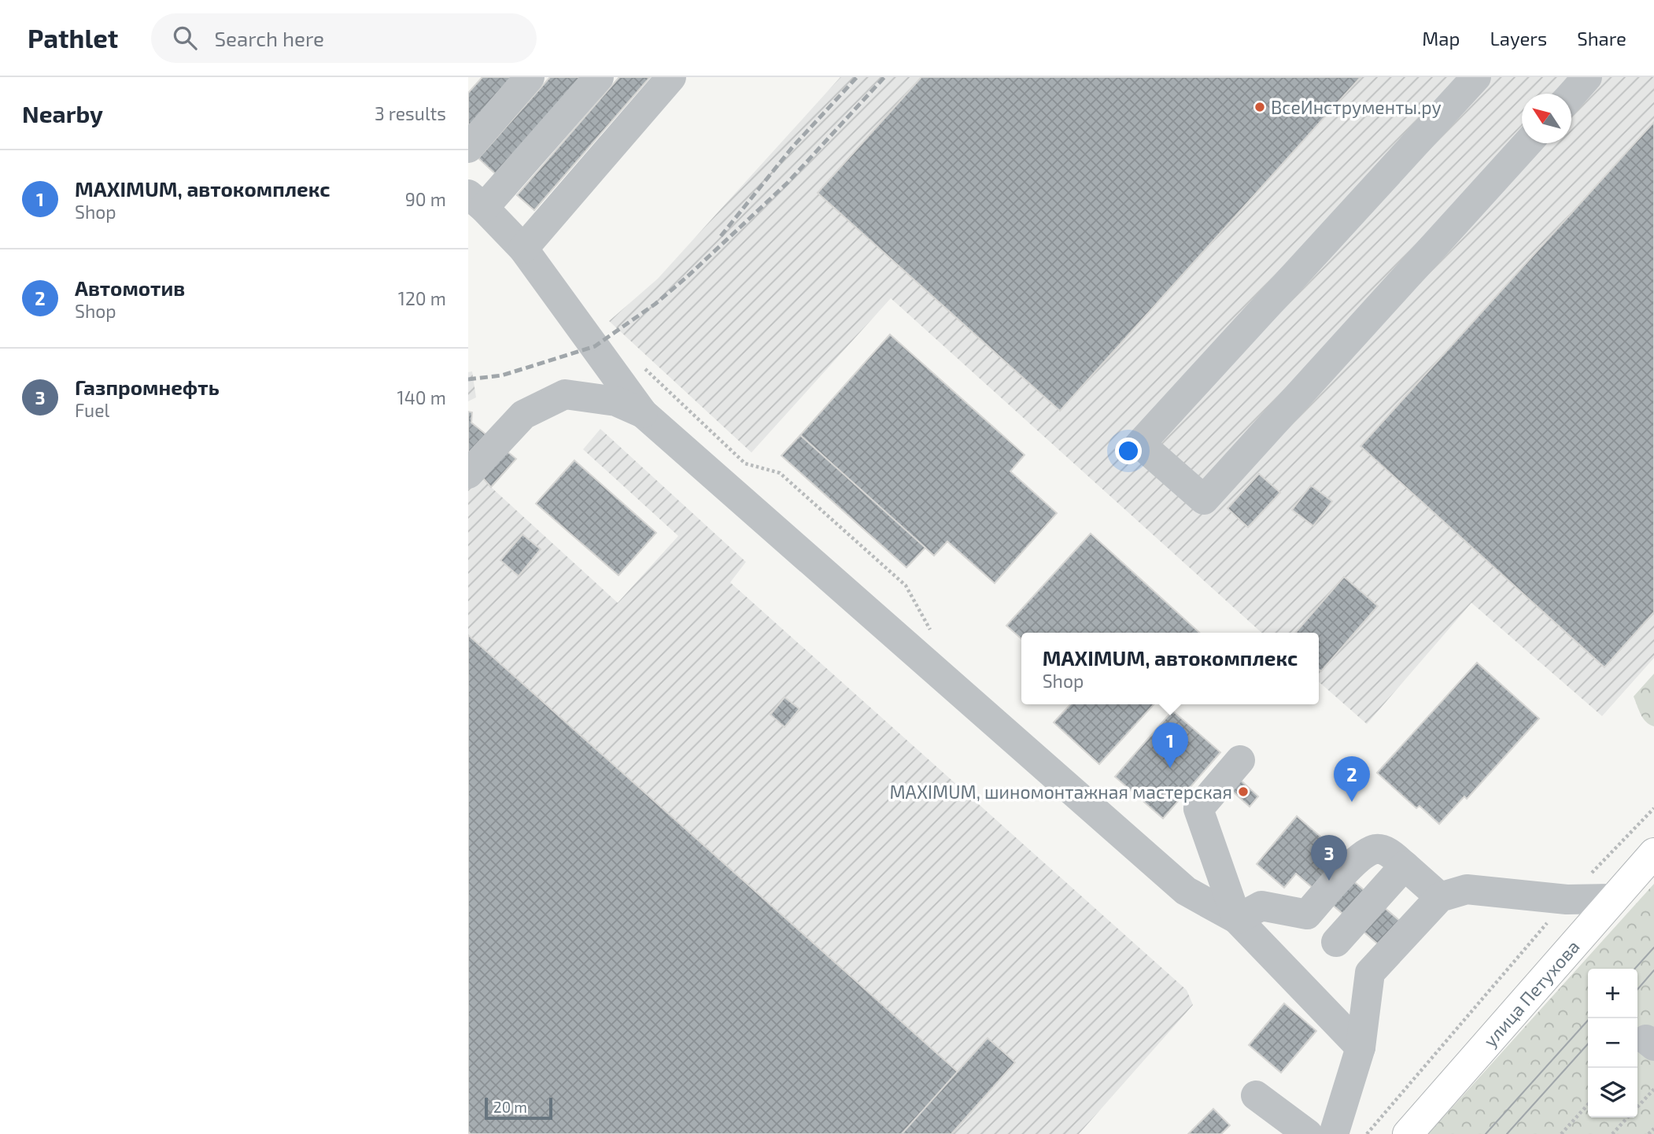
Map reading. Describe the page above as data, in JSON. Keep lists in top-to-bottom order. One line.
{"streets":{"highway":["улица Петухова"]},"places":["ВсеИнструменты.ру","MAXIMUM, шиномонтажная мастерская"],"scale_bar":"20 m","north":"top left","page":{"header":"Pathlet","search":"Search here","nav":["Map","Layers","Share"],"heading":["Nearby","3 results"],"list":[{"mark":"1","name":"MAXIMUM, автокомплекс","note":"Shop","value":"90 m"},{"mark":"2","name":"Автомотив","note":"Shop","value":"120 m"},{"mark":"3","name":"Газпромнефть","note":"Fuel","value":"140 m"}],"popup":["MAXIMUM, автокомплекс","Shop"],"pins":["1","2","3"],"map_buttons":["+","−"],"scale":"20 m"}}
